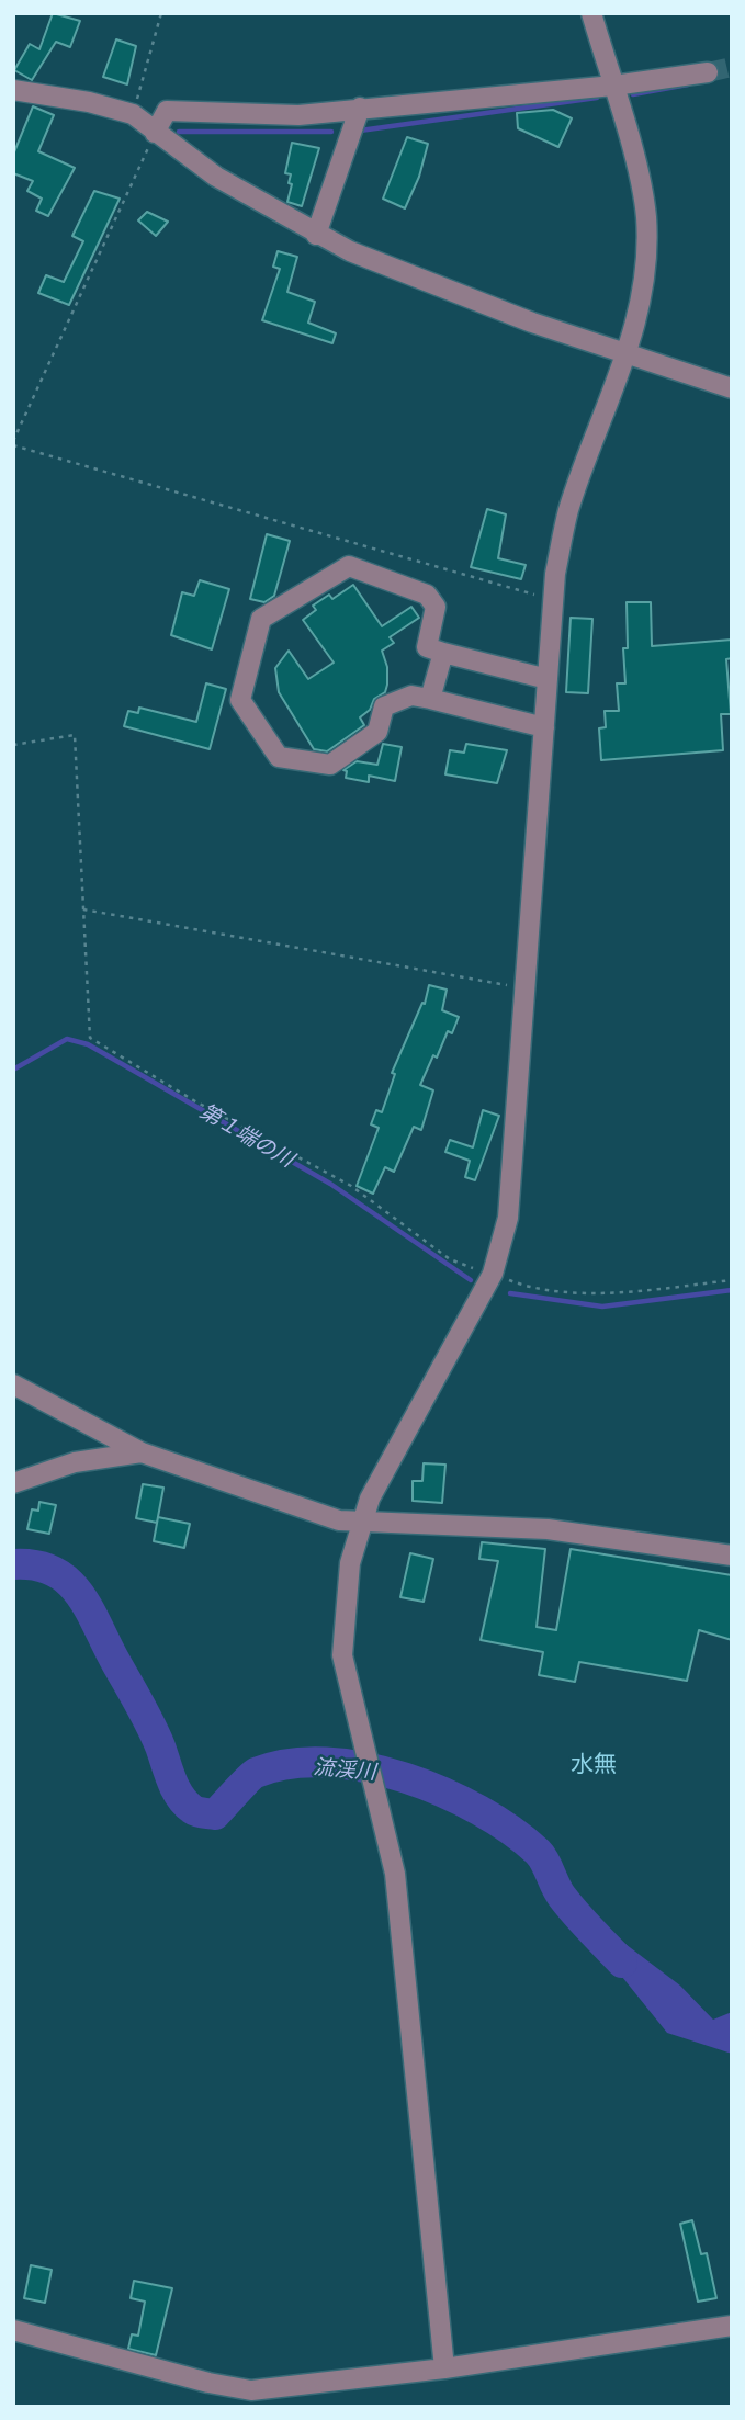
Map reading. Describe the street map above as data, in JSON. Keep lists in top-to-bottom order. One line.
{"districts":["水無"],"water":["第１端の川","流渓川"]}
